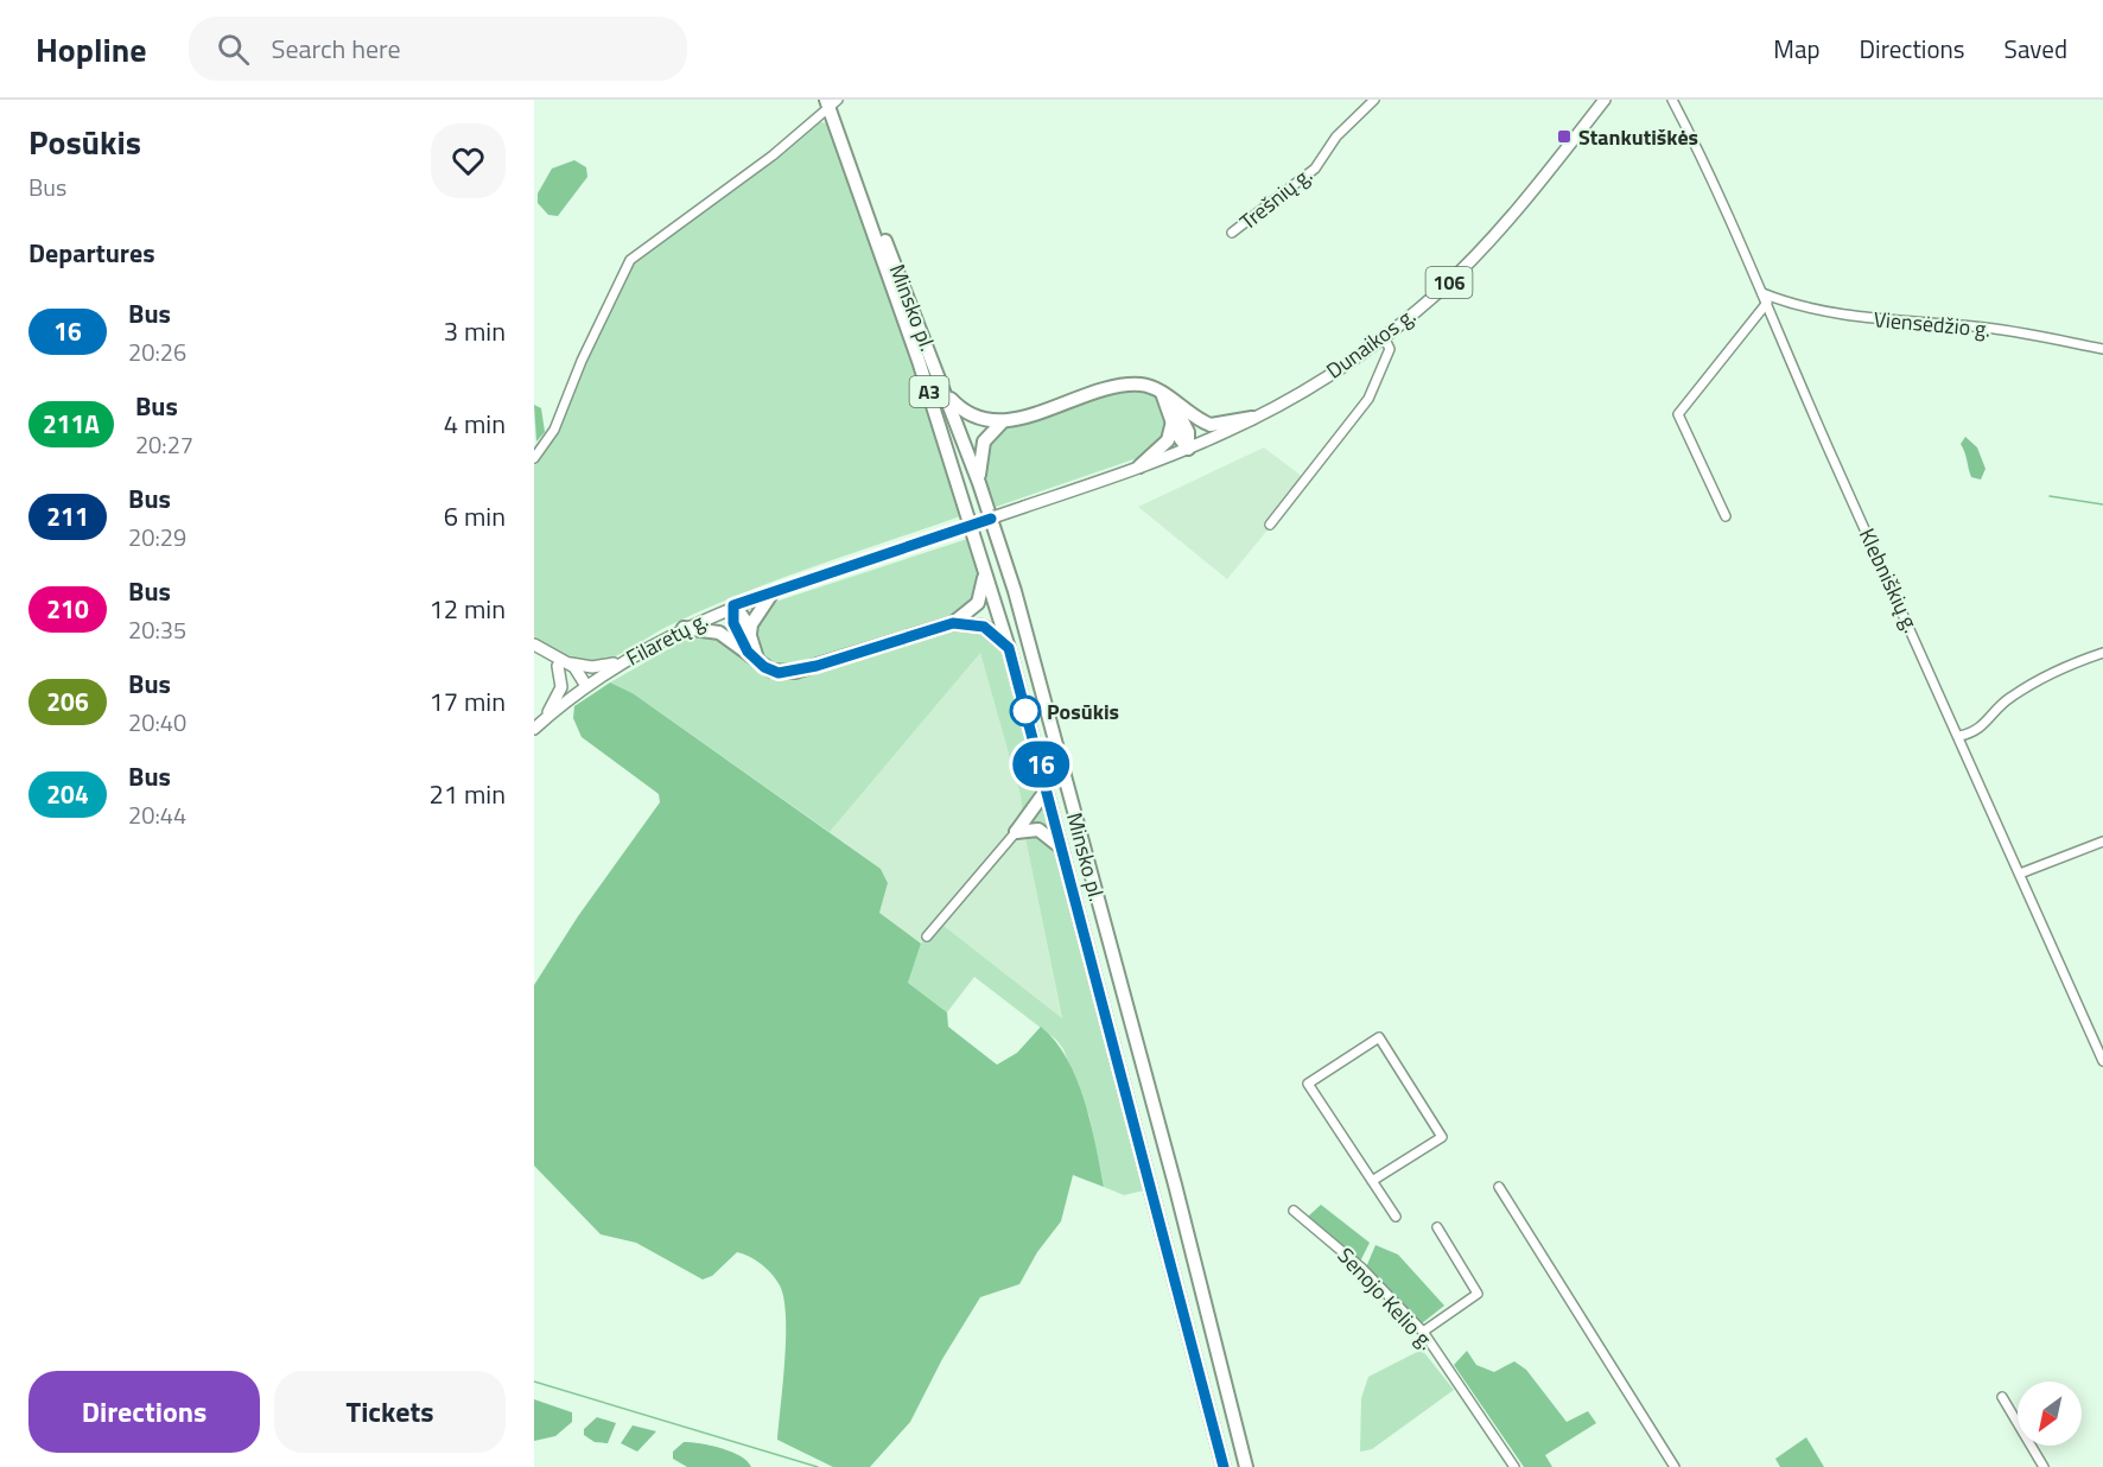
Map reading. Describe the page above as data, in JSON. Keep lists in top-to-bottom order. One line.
{"streets":{"highway":["Minsko pl.","A3"],"main road":["106","Dunaikos g.","Filaretų g."],"street":["Trešnių g.","Viensėdžio g.","Klebniškių g.","Senojo Kelio g."]},"crossings":[["106","Dunaikos g."],["106","Filaretų g."],["Viensėdžio g.","Klebniškių g."]],"places":{"transit":["Stankutiškės"],"other":["Posūkis"]},"lines":["bus line 16"],"north":"bottom left","page":{"header":"Hopline","search":"Search here","nav":["Map","Directions","Saved"],"heading":[["Posūkis","Bus"],"Departures"],"on_map":"16","list":[{"mark":"16","name":"Bus","note":"20:26","value":"3 min"},{"mark":"211A","name":"Bus","note":"20:27","value":"4 min"},{"mark":"211","name":"Bus","note":"20:29","value":"6 min"},{"mark":"210","name":"Bus","note":"20:35","value":"12 min"},{"mark":"206","name":"Bus","note":"20:40","value":"17 min"},{"mark":"204","name":"Bus","note":"20:44","value":"21 min"}],"buttons":["Directions","Tickets"]}}
